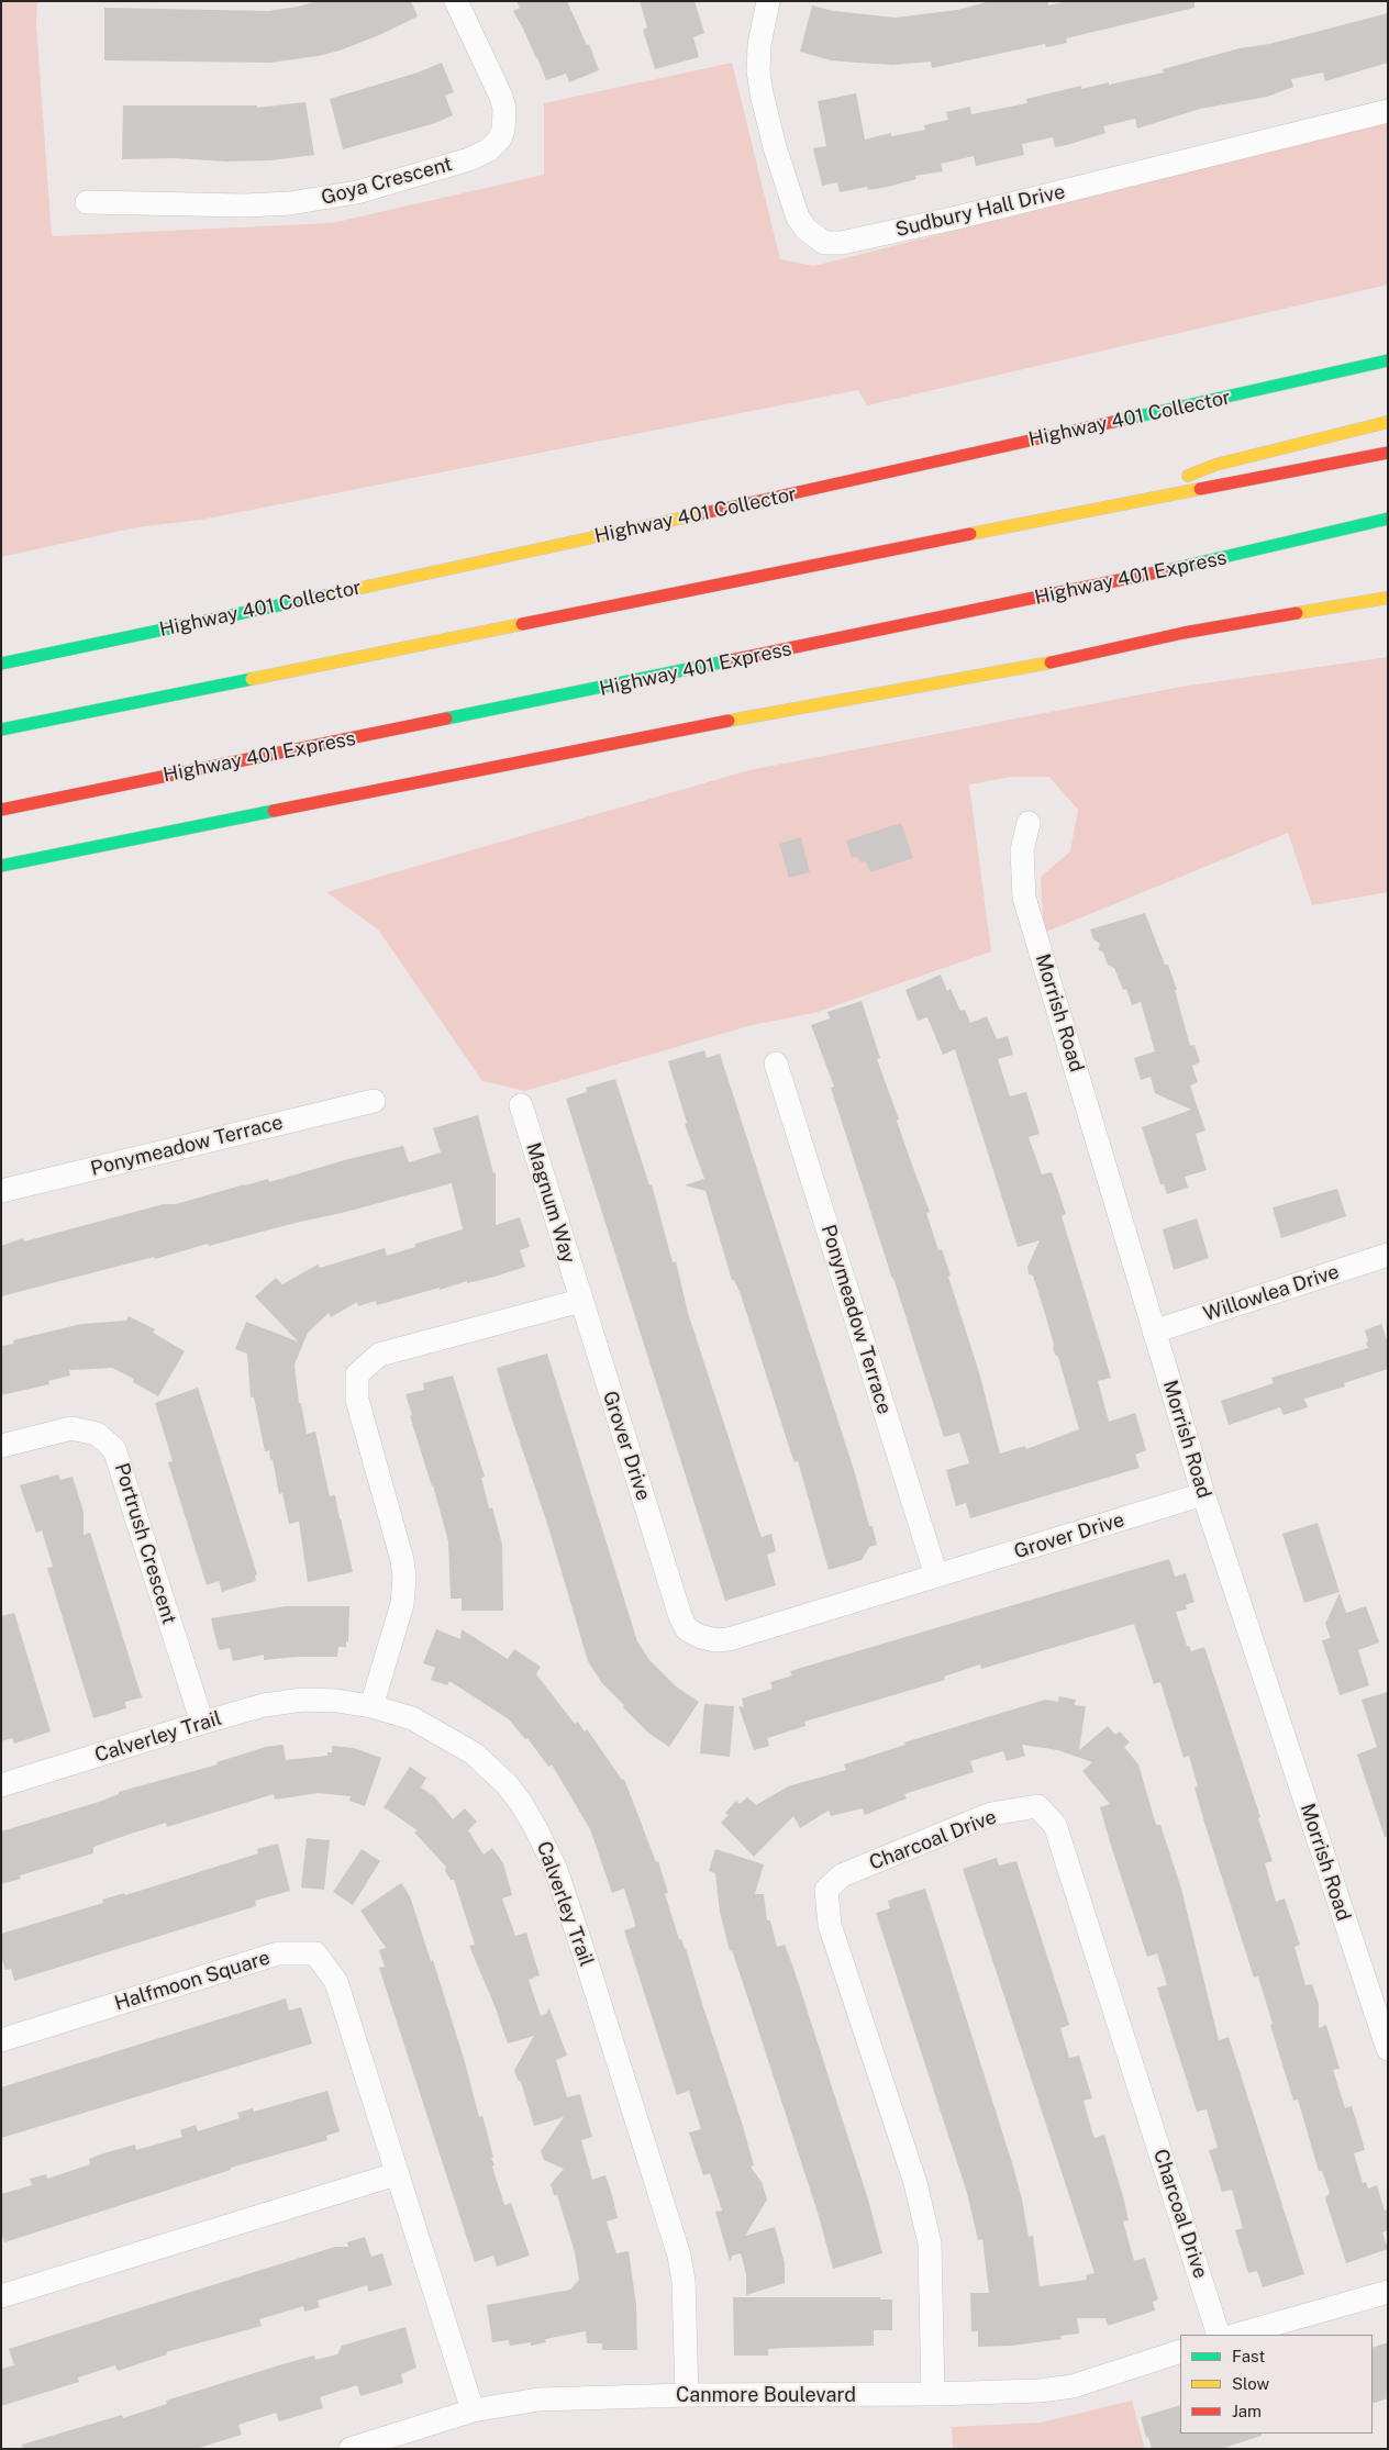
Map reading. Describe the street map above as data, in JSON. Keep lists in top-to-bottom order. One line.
{"streets":{"highway":["Highway 401 Collector","Highway 401 Express"],"street":["Goya Crescent","Sudbury Hall Drive","Morrish Road","Ponymeadow Terrace","Magnum Way","Willowlea Drive","Grover Drive","Portrush Crescent","Calverley Trail","Charcoal Drive","Halfmoon Square","Canmore Boulevard"]},"crossings":[["Morrish Road","Willowlea Drive"],["Morrish Road","Grover Drive"],["Ponymeadow Terrace","Grover Drive"],["Magnum Way","Grover Drive"],["Portrush Crescent","Calverley Trail"],["Calverley Trail","Canmore Boulevard"],["Charcoal Drive","Canmore Boulevard"],["Halfmoon Square","Canmore Boulevard"]],"legend":["Fast","Slow","Jam"]}
